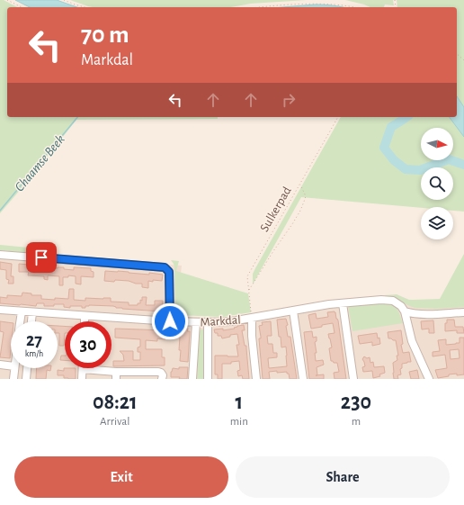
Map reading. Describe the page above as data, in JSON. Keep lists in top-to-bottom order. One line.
{"streets":{"street":["Markdal"],"path":["Sulkerpad"]},"crossings":[["Sulkerpad","Markdal"]],"water":["Chaamse Beek"],"north":"right","page":{"turn":["70 m","Markdal"],"speed":"27 km/h","limit":"30","eta":["08:21","Arrival","1","min","230","m"],"buttons":["Exit","Share"]}}
